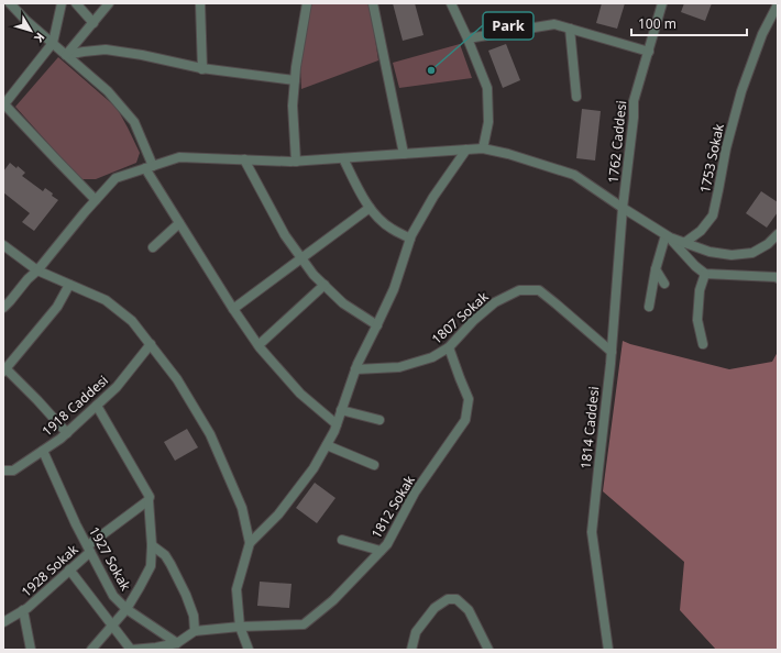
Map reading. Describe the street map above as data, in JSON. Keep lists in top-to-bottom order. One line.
{"streets":{"street":["1762 Caddesi","1753 Sokak","1807 Sokak","1918 Caddesi","1814 Caddesi","1812 Sokak","1927 Sokak","1928 Sokak"]},"crossings":[["1762 Caddesi","1814 Caddesi"],["1807 Sokak","1814 Caddesi"],["1807 Sokak","1812 Sokak"],["1918 Caddesi","1927 Sokak"],["1927 Sokak","1928 Sokak"]],"places":["Park"],"scale_bar":"100 m","north":"bottom right"}
